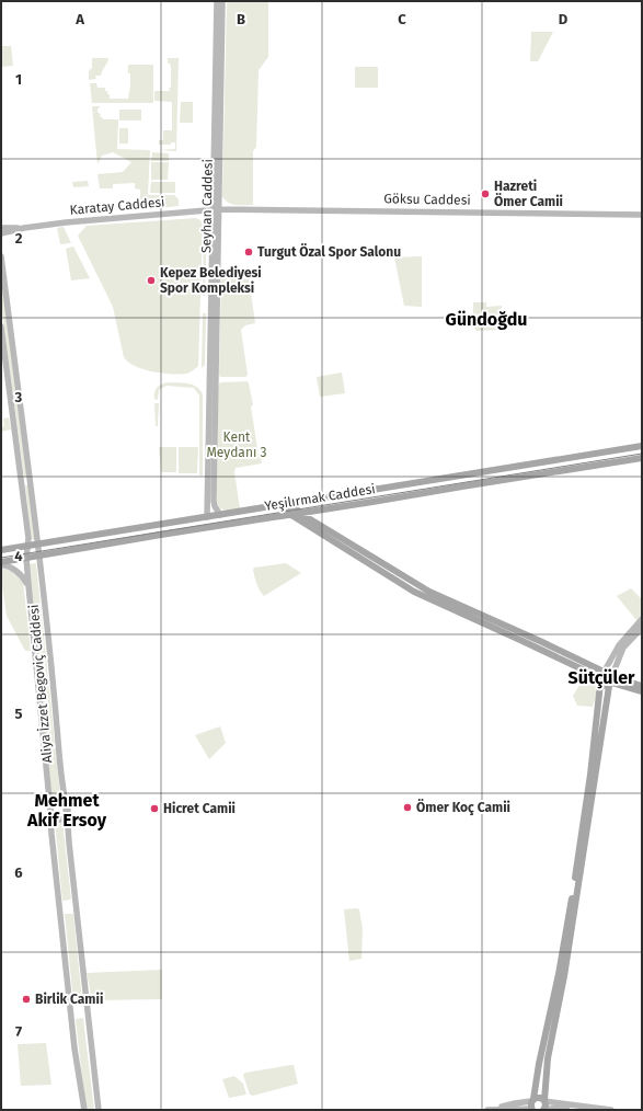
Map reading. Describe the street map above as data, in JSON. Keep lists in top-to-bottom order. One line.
{"streets":{"main road":["Göksu Caddesi","Karatay Caddesi","Seyhan Caddesi","Yeşilırmak Caddesi","Aliya İzzet Begoviç Caddesi"]},"crossings":[["Göksu Caddesi","Karatay Caddesi"],["Göksu Caddesi","Seyhan Caddesi"],["Karatay Caddesi","Seyhan Caddesi"],["Seyhan Caddesi","Yeşilırmak Caddesi"],["Yeşilırmak Caddesi","Aliya İzzet Begoviç Caddesi"]],"districts":["Gündoğdu","Sütçüler","Mehmet Akif Ersoy"],"parks":["Kent Meydanı 3"],"places":["Hazreti Ömer Camii","Turgut Özal Spor Salonu","Kepez Belediyesi Spor Kompleksi","Ömer Koç Camii","Hicret Camii","Birlik Camii"],"grid":{"columns":["A","B","C","D"],"rows":["1","2","3","4","5","6","7"]}}
